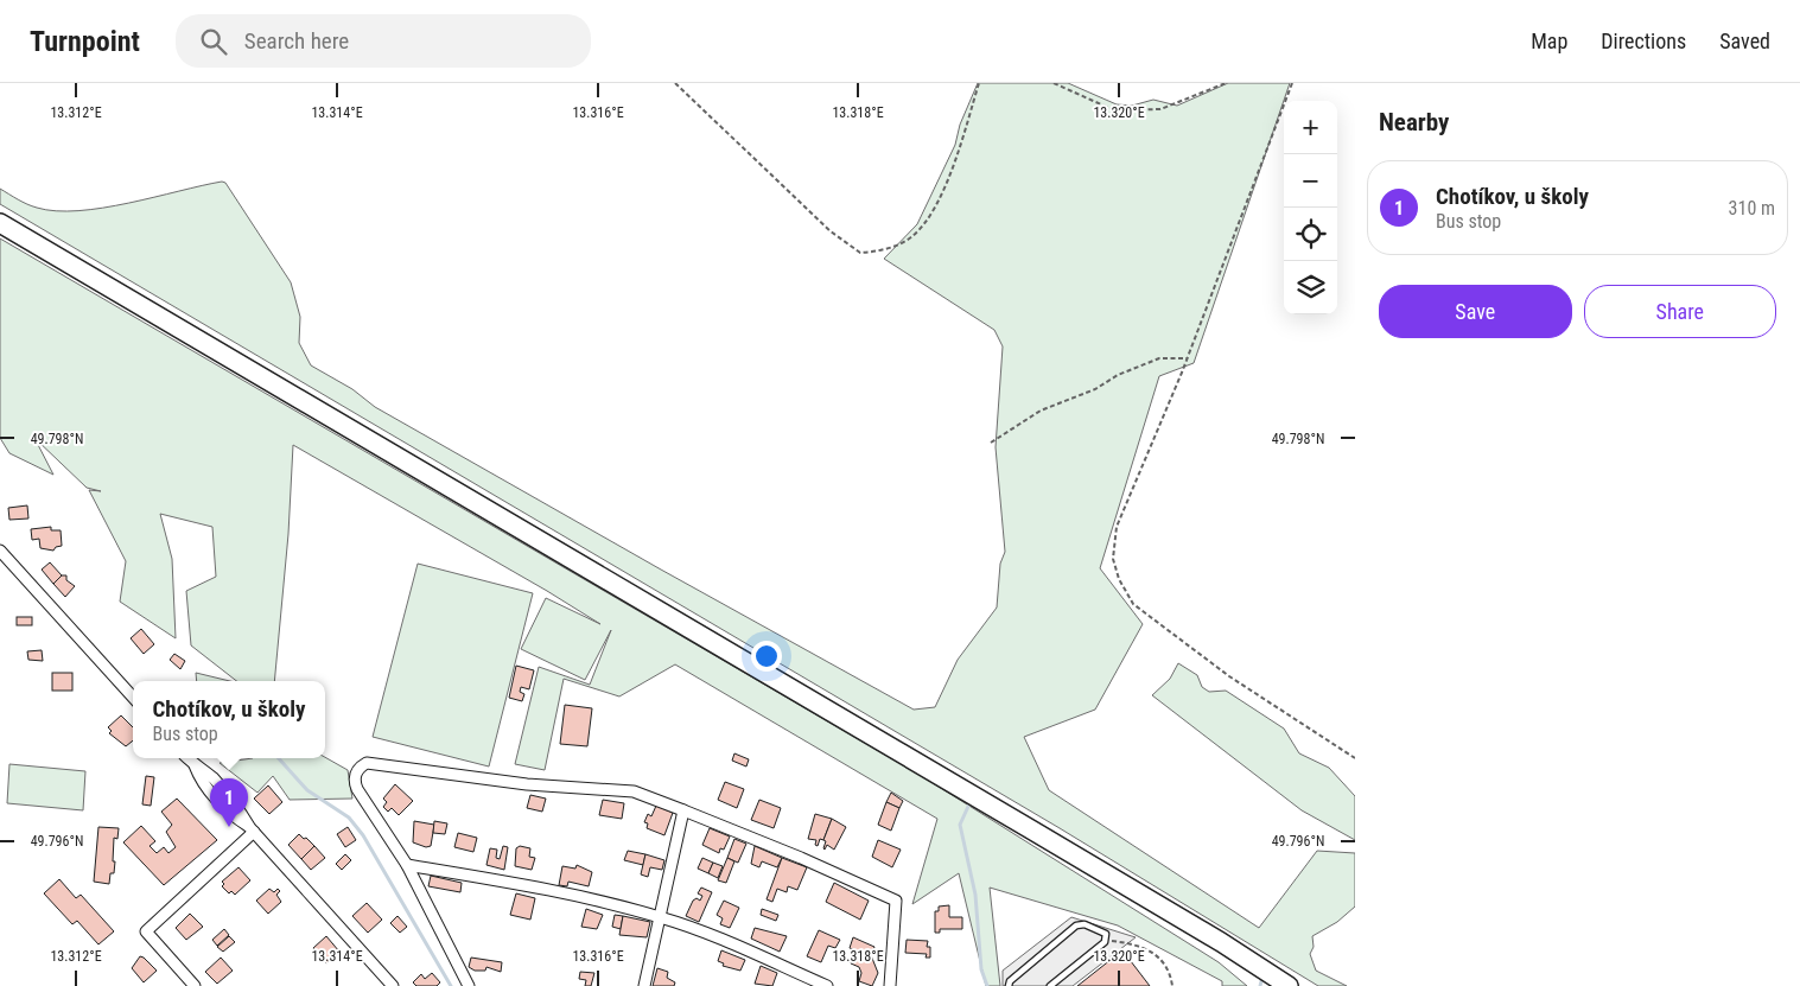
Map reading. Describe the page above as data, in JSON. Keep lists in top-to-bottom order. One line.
{"page":{"header":"Turnpoint","search":"Search here","nav":["Map","Directions","Saved"],"heading":"Nearby","map_buttons":["+","−"],"list":[{"mark":"1","name":"Chotíkov, u školy","note":"Bus stop","value":"310 m"}],"buttons":["Save","Share"],"popup":["Chotíkov, u školy","Bus stop"],"pins":"1"},"coordinates":["13.312°E","13.314°E","13.316°E","13.318°E","13.320°E","49.798°N","49.796°N"]}
